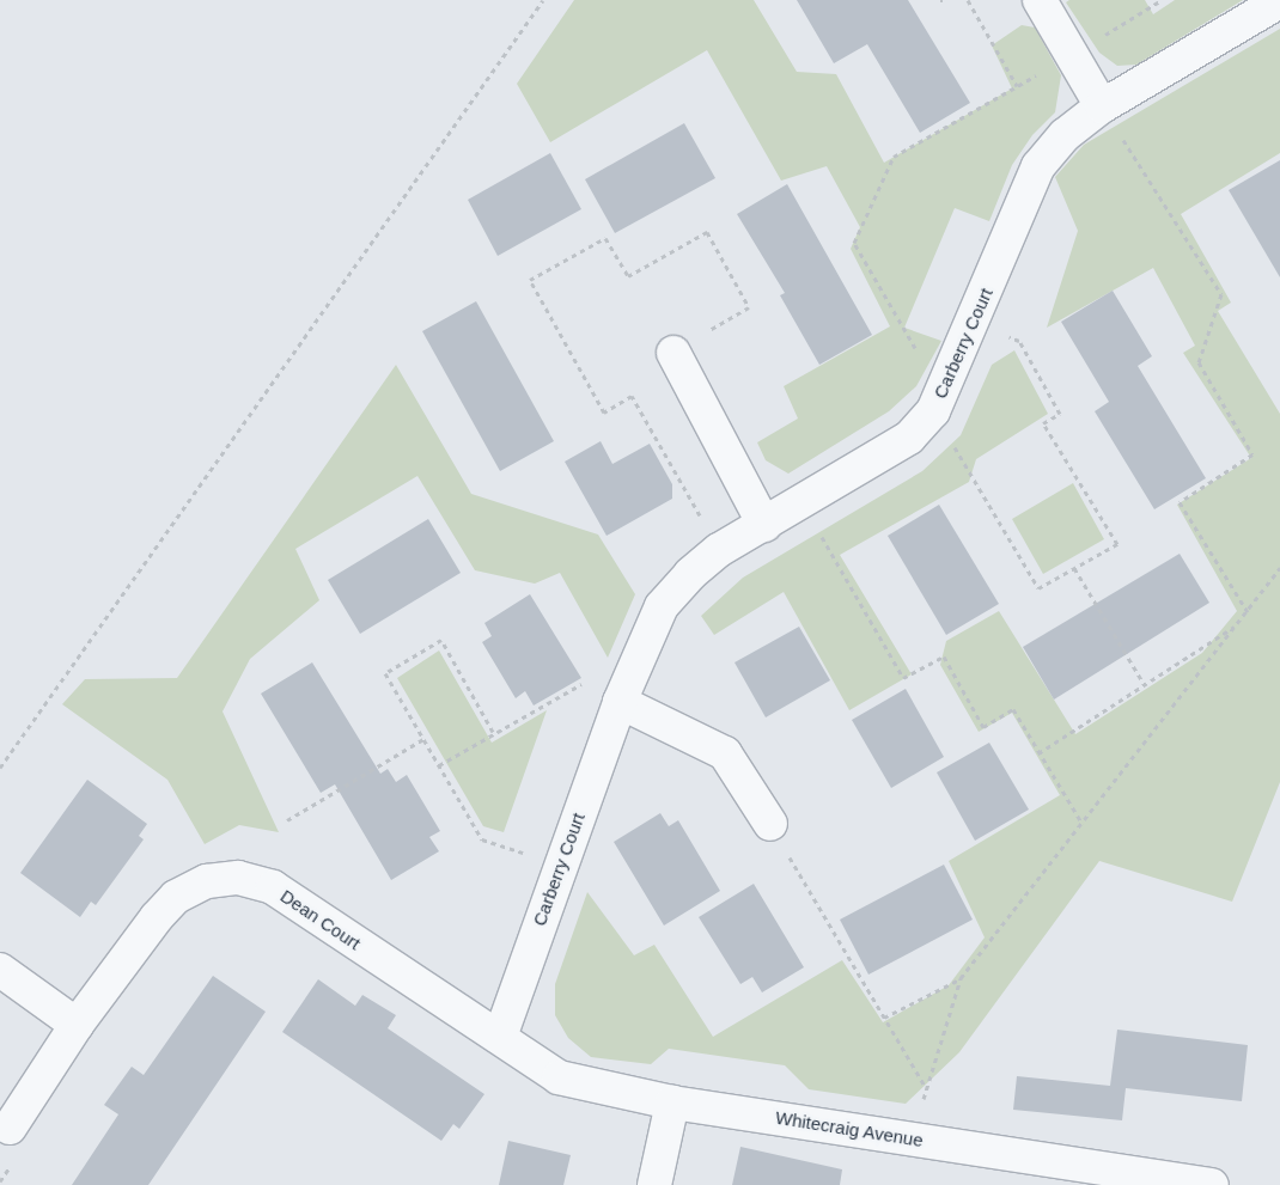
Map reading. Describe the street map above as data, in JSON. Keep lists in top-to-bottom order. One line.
{"streets":{"street":["Carberry Court","Dean Court","Whitecraig Avenue"]},"crossings":[["Carberry Court","Dean Court"],["Carberry Court","Whitecraig Avenue"],["Dean Court","Whitecraig Avenue"]]}
